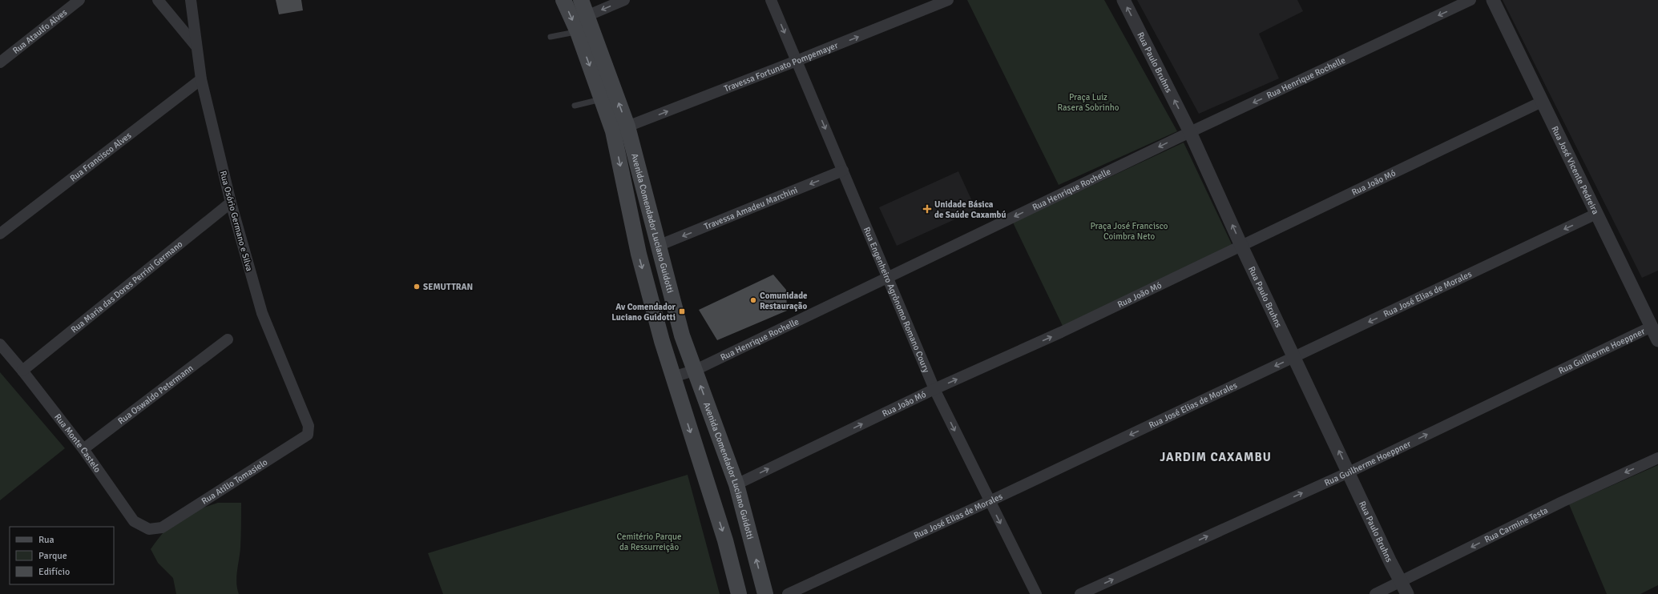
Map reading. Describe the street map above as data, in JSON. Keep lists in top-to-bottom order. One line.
{"streets":{"main road":["Avenida Comendador Luciano Guidotti"],"street":["Rua Ataulfo Alves","Rua Paulo Bruhns","Travessa Fortunato Pompemayer","Rua Henrique Rochelle","Rua Francisco Alves","Rua José Vicente Pedreira","Rua João Mó","Travessa Amadeu Marchini","Rua Osório Germano e Silva","Rua Maria das Dores Perrini Germano","Rua José Elias de Morales","Rua Engenheiro Agrônomo Romano Coury","Rua Guilherme Hoeppner","Rua Oswaldo Petermann","Rua Monte Castelo","Rua Atílio Tomasielo","Rua Carmine Testa"]},"crossings":[["Rua Paulo Bruhns","Rua Henrique Rochelle"],["Rua Paulo Bruhns","Rua João Mó"],["Rua Paulo Bruhns","Rua José Elias de Morales"],["Rua Paulo Bruhns","Rua Guilherme Hoeppner"],["Rua Paulo Bruhns","Rua Carmine Testa"],["Travessa Fortunato Pompemayer","Avenida Comendador Luciano Guidotti"],["Travessa Fortunato Pompemayer","Rua Engenheiro Agrônomo Romano Coury"],["Rua Henrique Rochelle","Avenida Comendador Luciano Guidotti"],["Rua Henrique Rochelle","Rua Engenheiro Agrônomo Romano Coury"],["Rua Francisco Alves","Rua Osório Germano e Silva"],["Rua José Vicente Pedreira","Rua João Mó"],["Rua José Vicente Pedreira","Rua José Elias de Morales"],["Rua José Vicente Pedreira","Rua Guilherme Hoeppner"],["Rua João Mó","Avenida Comendador Luciano Guidotti"],["Rua João Mó","Rua Engenheiro Agrônomo Romano Coury"],["Travessa Amadeu Marchini","Avenida Comendador Luciano Guidotti"],["Travessa Amadeu Marchini","Rua Engenheiro Agrônomo Romano Coury"],["Rua Osório Germano e Silva","Rua Maria das Dores Perrini Germano"],["Rua Osório Germano e Silva","Rua Atílio Tomasielo"],["Rua Maria das Dores Perrini Germano","Rua Monte Castelo"],["Rua José Elias de Morales","Rua Engenheiro Agrônomo Romano Coury"],["Rua Oswaldo Petermann","Rua Monte Castelo"],["Rua Monte Castelo","Rua Atílio Tomasielo"]],"one_way":["Rua Paulo Bruhns","Travessa Fortunato Pompemayer","Rua Henrique Rochelle","Rua João Mó","Travessa Amadeu Marchini","Rua José Elias de Morales","Rua Engenheiro Agrônomo Romano Coury","Rua Guilherme Hoeppner","Rua Carmine Testa"],"districts":["JARDIM CAXAMBU"],"parks":["Praça Luiz Rasera Sobrinho","Praça José Francisco Coimbra Neto","Cemitério Parque da Ressurreição"],"places":{"health":["Unidade Básica de Saúde Caxambú"],"other":["SEMUTTRAN","Comunidade Restauração"],"transit":["Av Comendador Luciano Guidotti"]},"legend":["Rua","Parque","Edifício"]}
